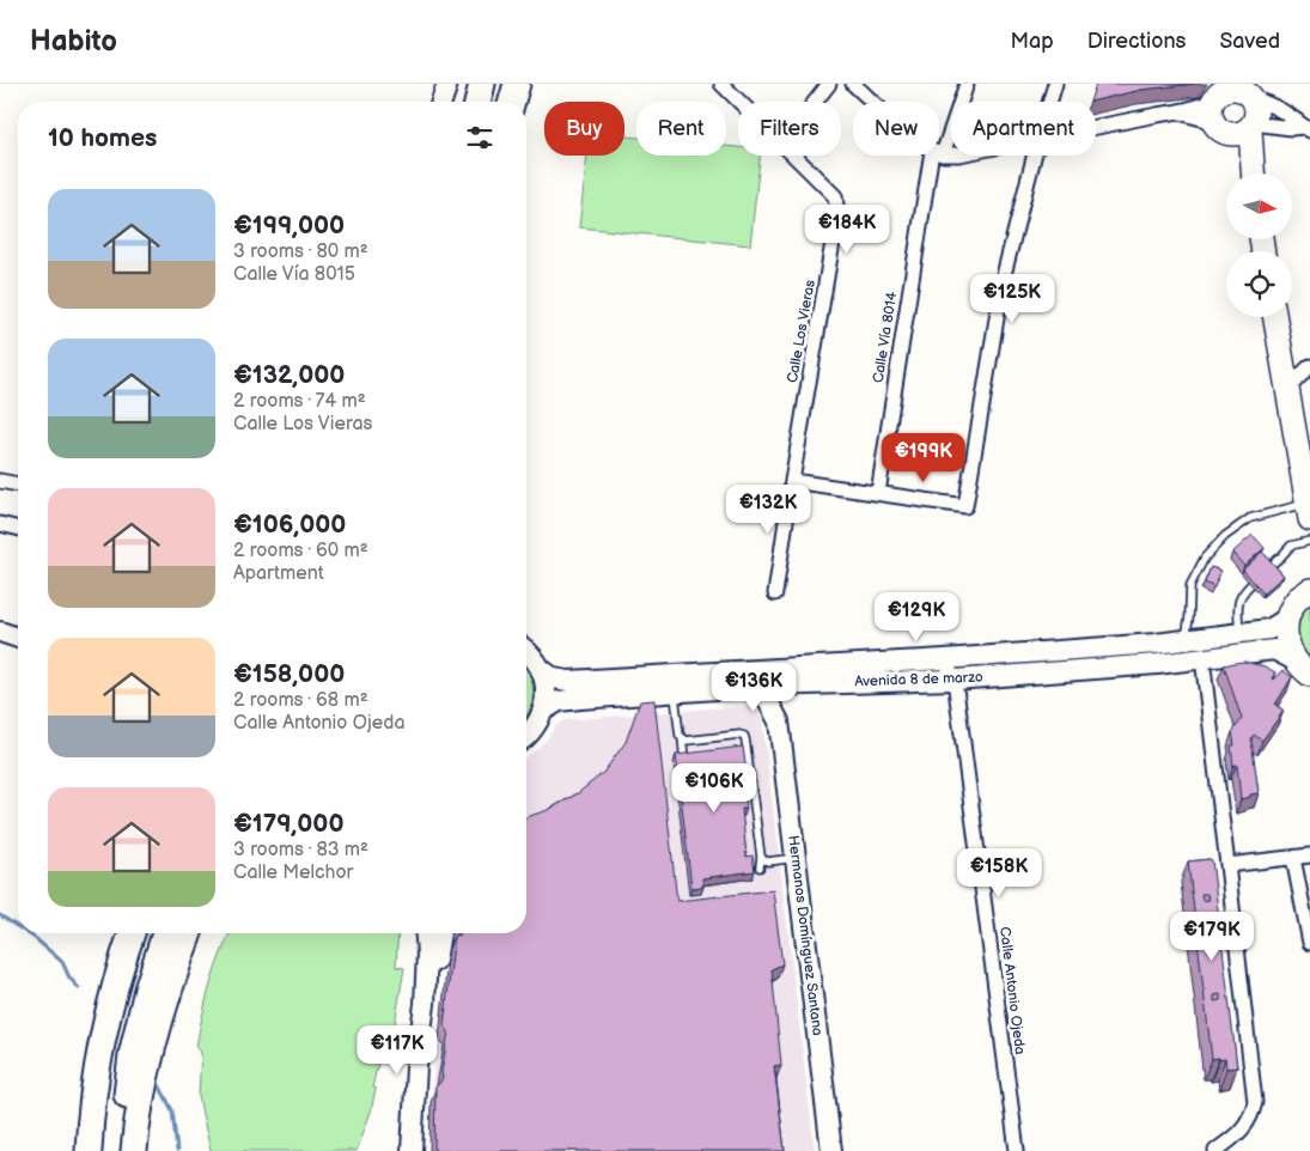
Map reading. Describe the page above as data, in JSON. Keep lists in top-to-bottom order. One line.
{"streets":{"street":["Calle Los Vieras","Calle Vía 8014","Avenida 8 de marzo","Hermanos Domínguez Santana","Calle Antonio Ojeda"]},"crossings":[["Avenida 8 de marzo","Hermanos Domínguez Santana"],["Avenida 8 de marzo","Calle Antonio Ojeda"]],"north":"right","page":{"header":"Habito","nav":["Map","Directions","Saved"],"chip":["Buy","Rent","Filters","New","Apartment"],"heading":"10 homes","list":[{"name":"€199,000","note":"3 rooms · 80 m² · Calle Vía 8015"},{"name":"€132,000","note":"2 rooms · 74 m² · Calle Los Vieras"},{"name":"€106,000","note":"2 rooms · 60 m² · Apartment"},{"name":"€158,000","note":"2 rooms · 68 m² · Calle Antonio Ojeda"},{"name":"€179,000","note":"3 rooms · 83 m² · Calle Melchor"}],"price":["€184K","€125K","€199K","€132K","€129K","€136K","€106K","€158K","€179K","€117K"]}}
